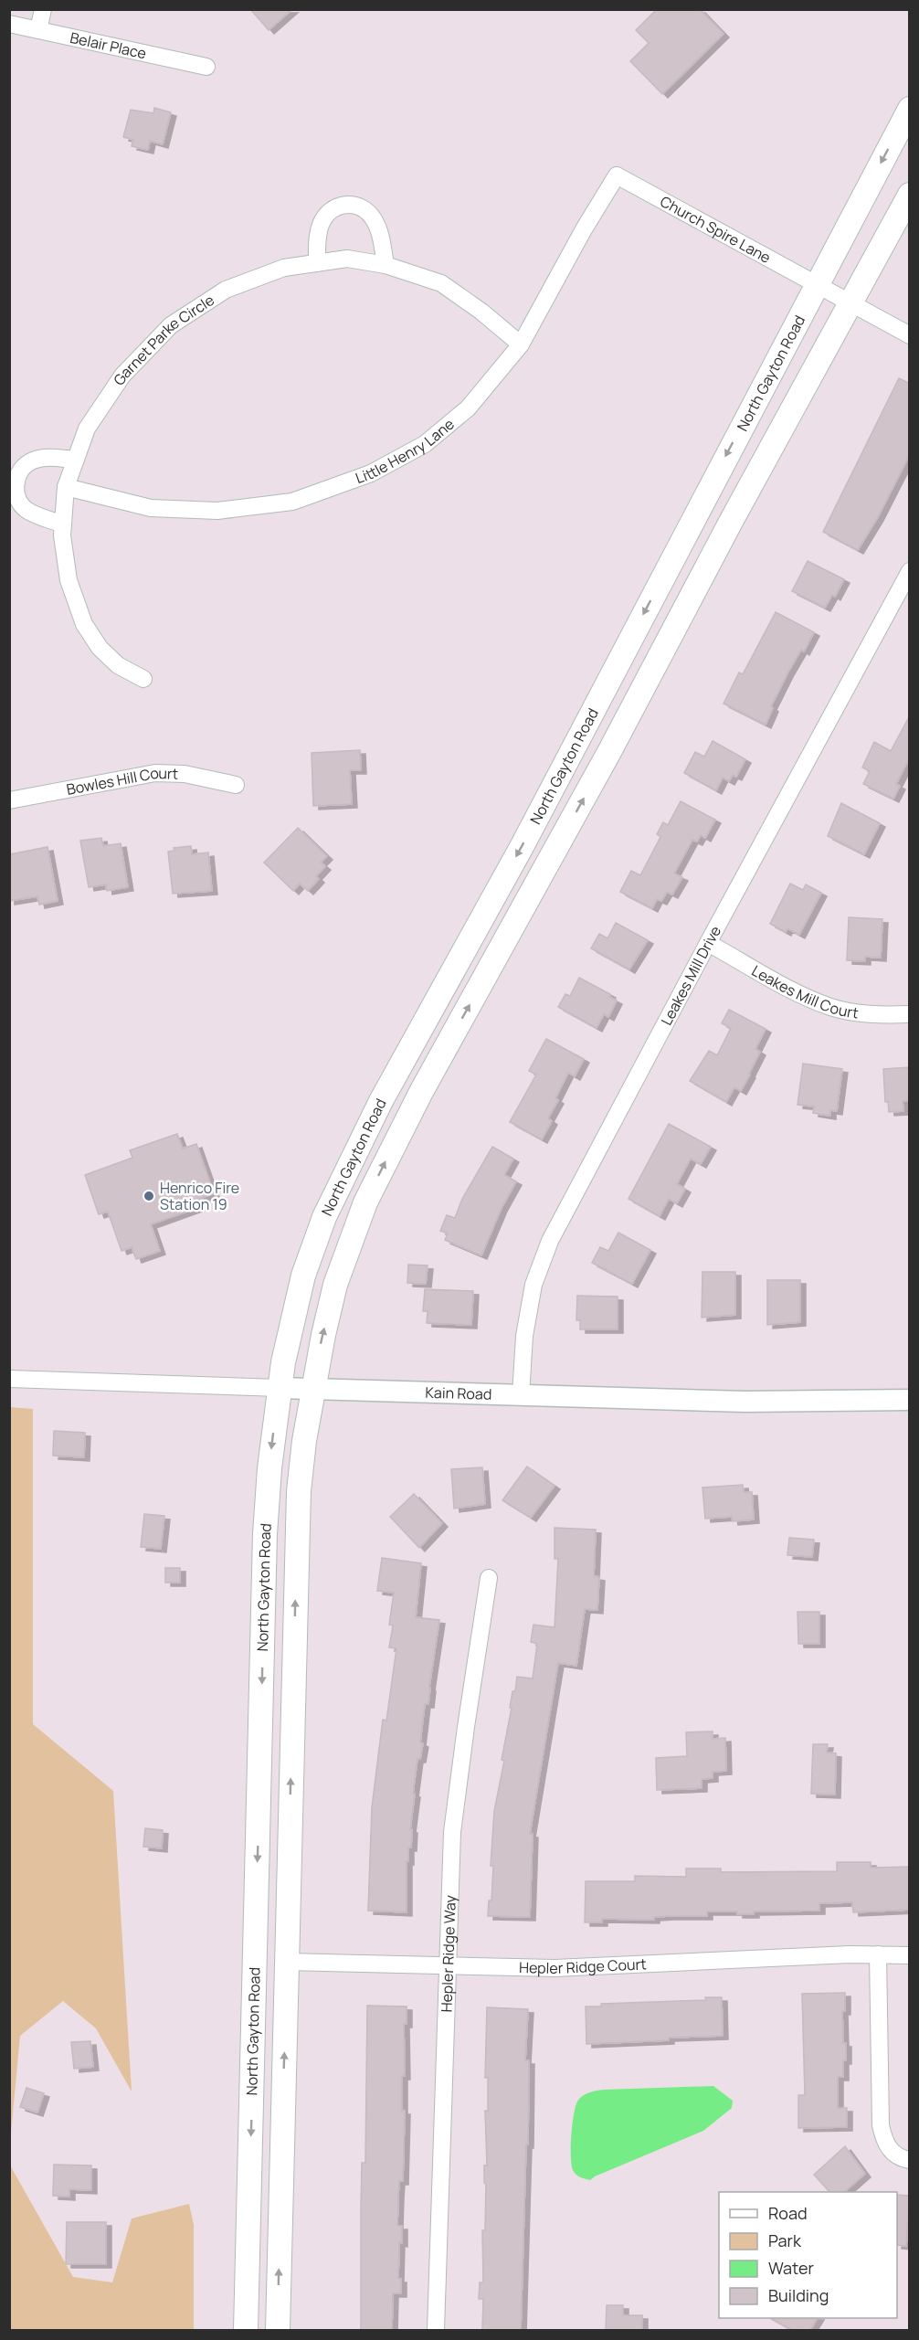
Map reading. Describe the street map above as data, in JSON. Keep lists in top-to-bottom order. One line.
{"streets":{"main road":["North Gayton Road"],"street":["Belair Place","Church Spire Lane","Garnet Parke Circle","Little Henry Lane","Bowles Hill Court","Leakes Mill Drive","Leakes Mill Court","Kain Road","Hepler Ridge Way","Hepler Ridge Court"]},"crossings":[["Church Spire Lane","North Gayton Road"],["Church Spire Lane","Little Henry Lane"],["Garnet Parke Circle","Little Henry Lane"],["North Gayton Road","Kain Road"],["North Gayton Road","Hepler Ridge Court"],["Leakes Mill Drive","Leakes Mill Court"],["Leakes Mill Drive","Kain Road"],["Hepler Ridge Way","Hepler Ridge Court"]],"places":["Henrico Fire Station 19"],"legend":["Road","Park","Water","Building"]}
